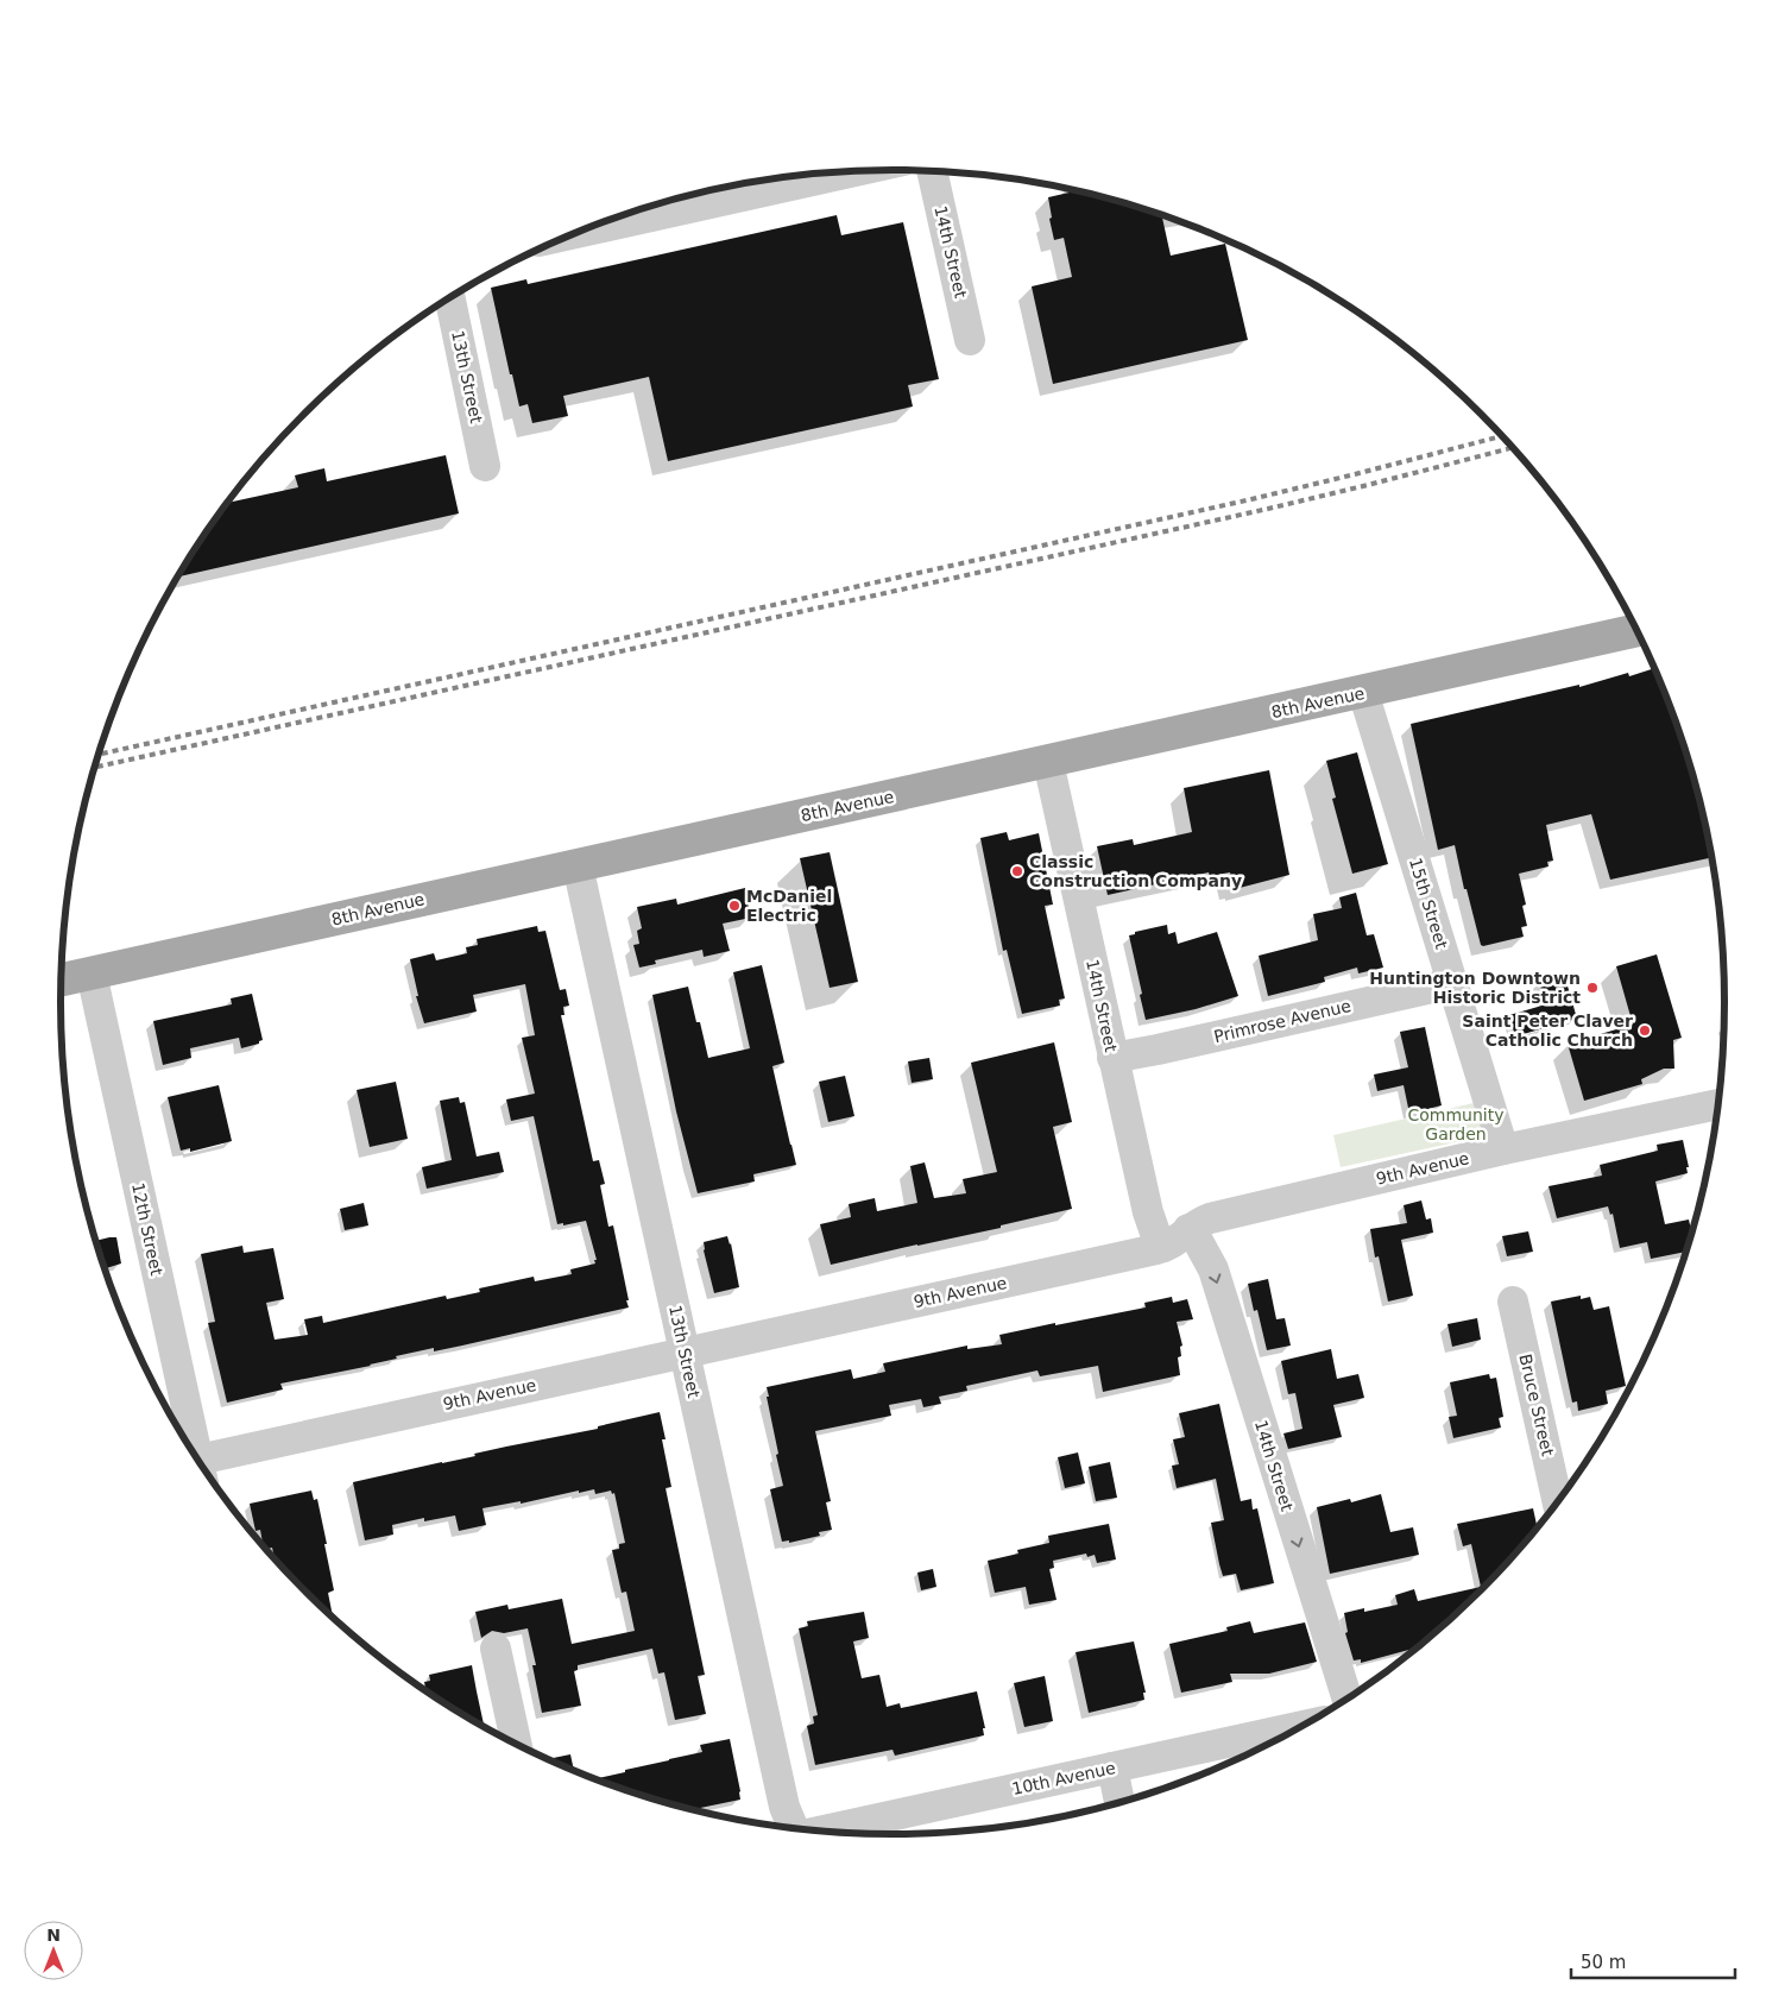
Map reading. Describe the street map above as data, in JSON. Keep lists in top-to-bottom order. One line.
{"streets":{"main road":["8th Avenue"],"street":["14th Street","13th Street","15th Street","Primrose Avenue","9th Avenue","12th Street","Bruce Street","10th Avenue"]},"crossings":[["14th Street","8th Avenue"],["14th Street","Primrose Avenue"],["14th Street","9th Avenue"],["13th Street","8th Avenue"],["13th Street","9th Avenue"],["8th Avenue","15th Street"],["8th Avenue","12th Street"],["15th Street","Primrose Avenue"],["15th Street","9th Avenue"]],"one_way":["14th Street"],"parks":["Community Garden"],"places":["Classic Construction Company","McDaniel Electric","Huntington Downtown Historic District","Saint Peter Claver Catholic Church"],"scale_bar":"50 m","north":"top"}
